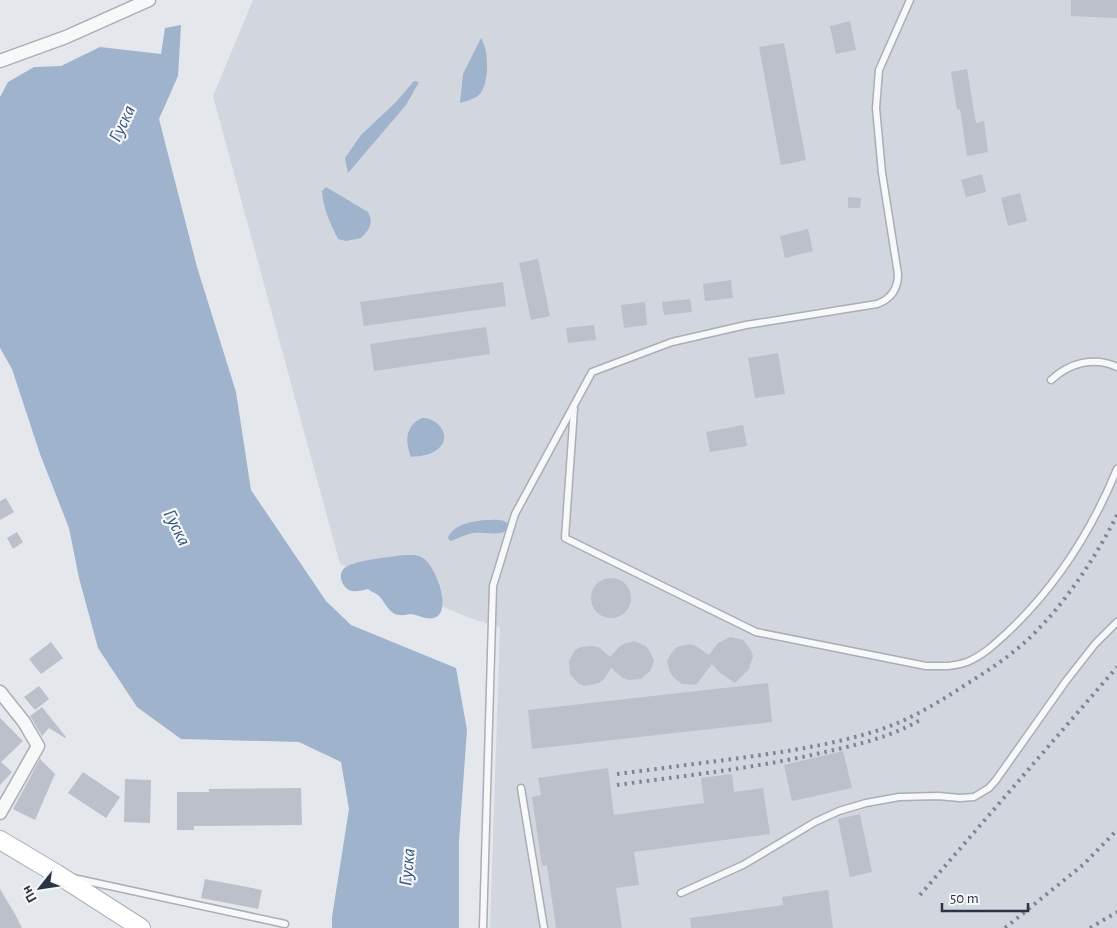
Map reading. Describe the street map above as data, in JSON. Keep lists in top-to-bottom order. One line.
{"water":["Гуска"],"scale_bar":"50 m","north":"bottom left"}
